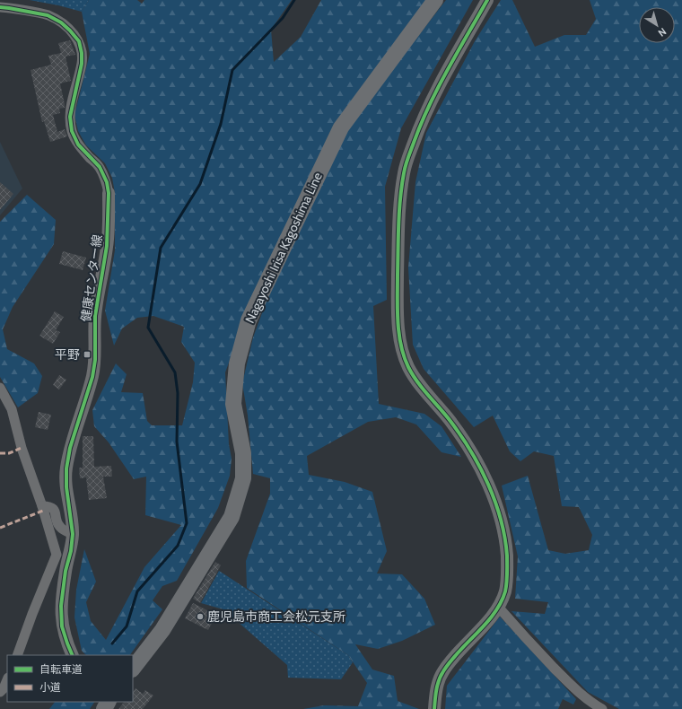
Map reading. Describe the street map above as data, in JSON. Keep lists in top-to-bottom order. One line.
{"streets":{"main road":["Nagayoshi Irisa Kagoshima Line"],"street":["健康センター線"]},"places":{"transit":["平野"],"other":["鹿児島市商工会松元支所"]},"legend":["自転車道","小道"],"north":"bottom right"}
